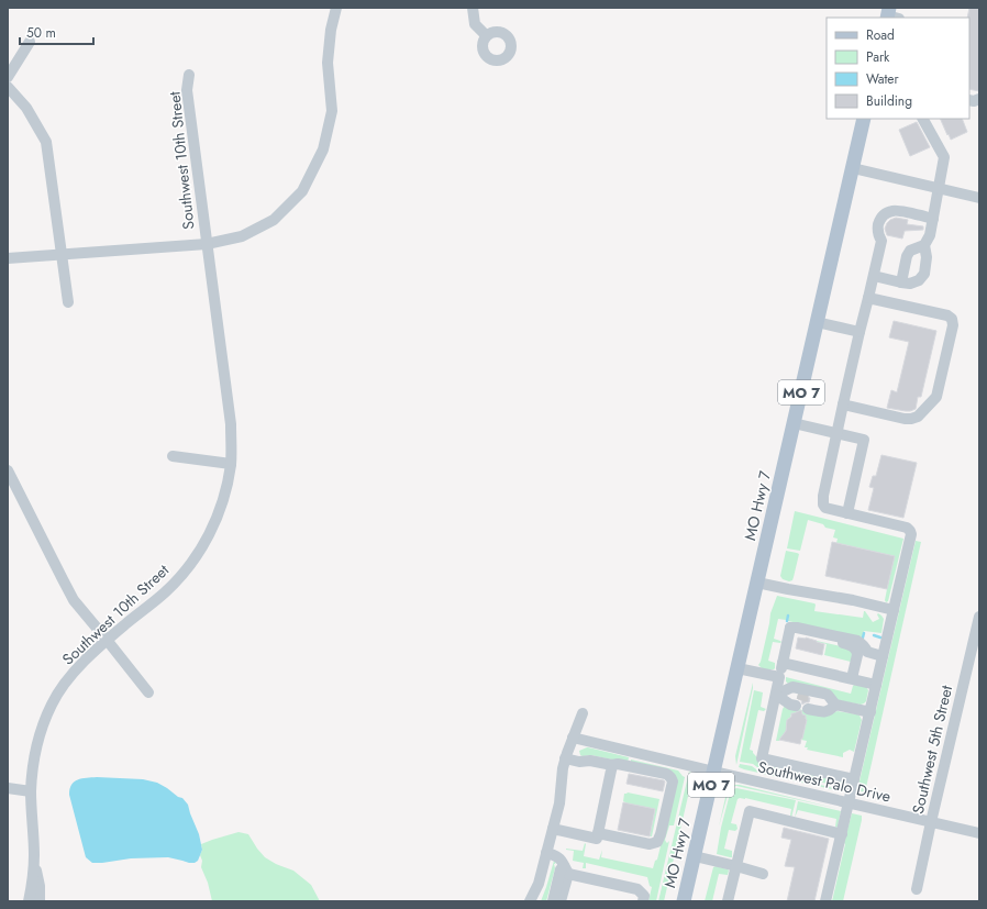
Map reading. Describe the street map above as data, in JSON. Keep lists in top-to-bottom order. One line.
{"streets":{"main road":["MO 7","MO Hwy 7"],"street":["Southwest 10th Street","Southwest 5th Street","Southwest Palo Drive"]},"crossings":[["MO Hwy 7","Southwest Palo Drive"],["Southwest 5th Street","Southwest Palo Drive"]],"legend":["Road","Park","Water","Building"],"scale_bar":"50 m"}
